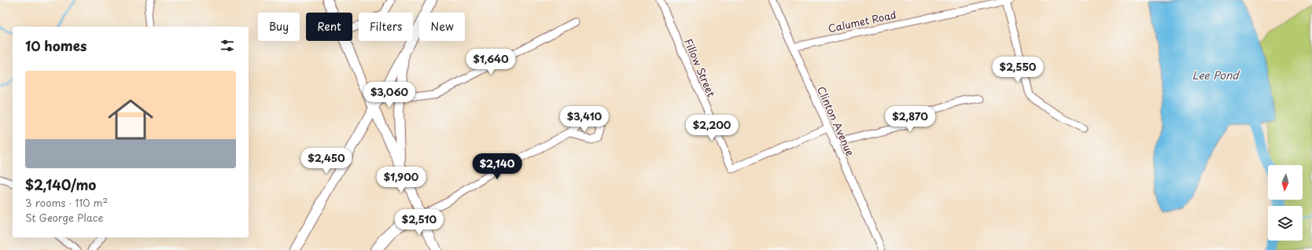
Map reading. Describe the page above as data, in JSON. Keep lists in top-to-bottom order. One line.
{"streets":{"street":["Calumet Road","Fillow Street","Clinton Avenue"]},"crossings":[["Calumet Road","Clinton Avenue"],["Fillow Street","Clinton Avenue"]],"water":["Lee Pond"],"north":"bottom","page":{"chip":["Buy","Rent","Filters","New"],"heading":"10 homes","price":["$1,640","$2,550","$3,060","$3,410","$2,870","$2,200","$2,450","$2,140","$1,900","$2,510"],"list":[{"name":"$2,140/mo","note":"3 rooms · 110 m² · St George Place"}]}}
